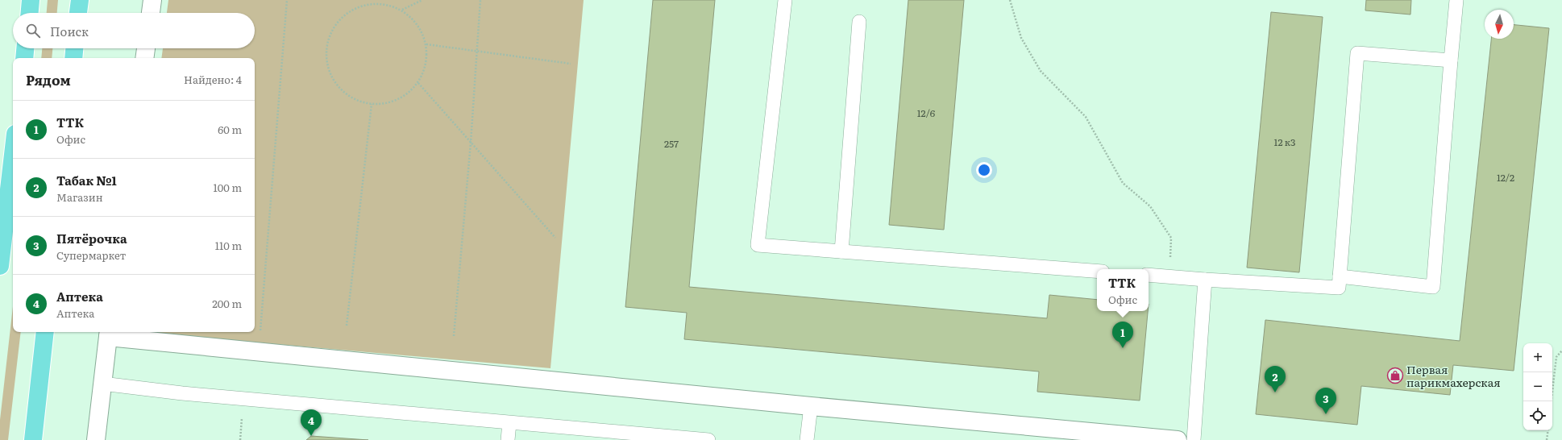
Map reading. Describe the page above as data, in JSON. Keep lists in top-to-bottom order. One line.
{"places":{"shop":["Первая парикмахерская"]},"house_numbers":["12/6","12 к3","257","12/2"],"north":"bottom","page":{"search":"Поиск","heading":["Рядом","Найдено: 4"],"list":[{"mark":"1","name":"ТТК","note":"Офис","value":"60 m"},{"mark":"2","name":"Табак №1","note":"Магазин","value":"100 m"},{"mark":"3","name":"Пятёрочка","note":"Супермаркет","value":"110 m"},{"mark":"4","name":"Аптека","note":"Аптека","value":"200 m"}],"popup":["ТТК","Офис"],"pins":["1","2","3","4"],"map_buttons":["+","−"]}}
